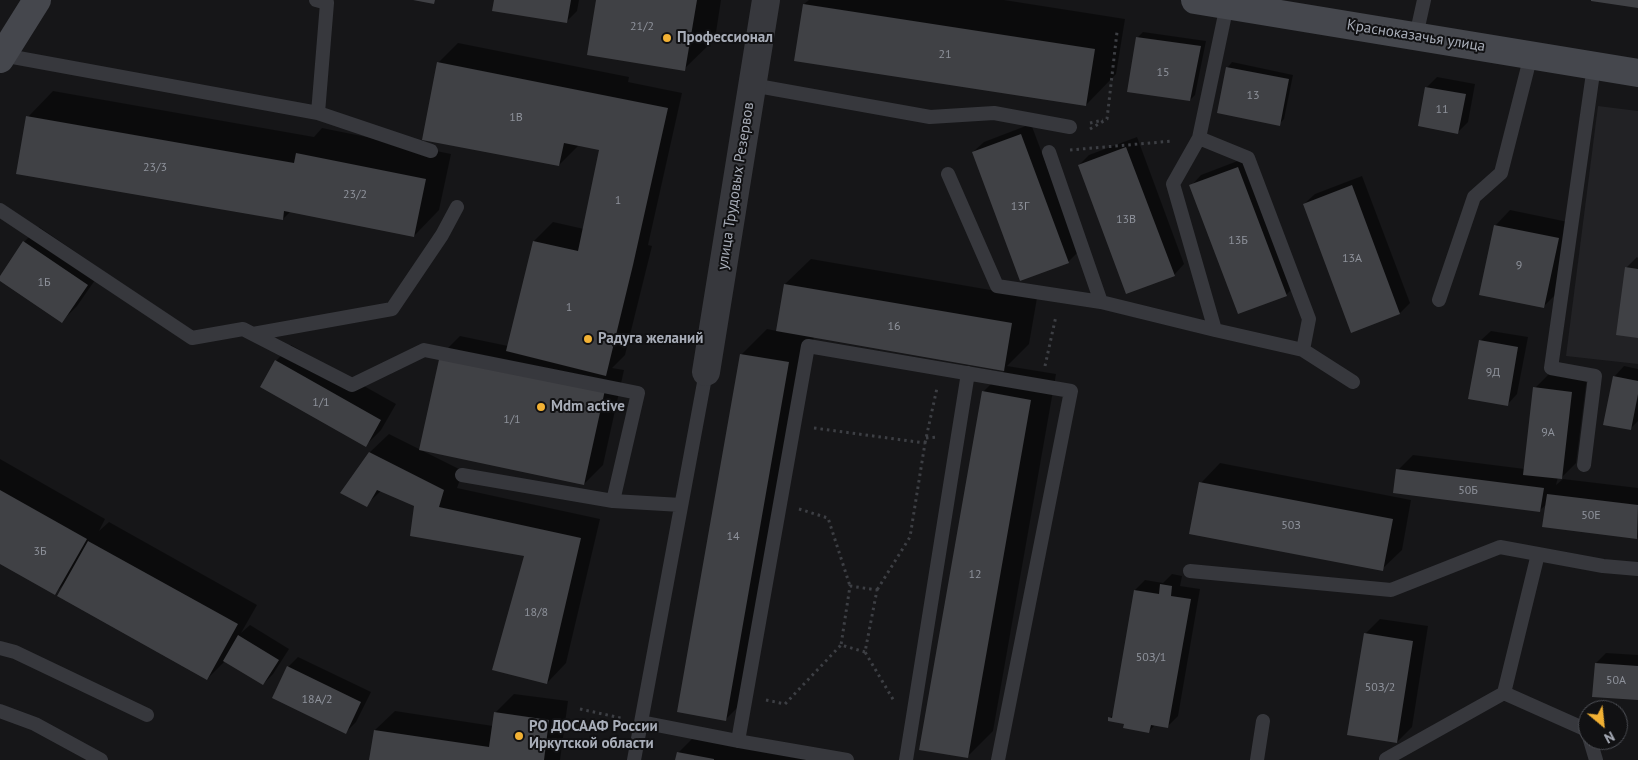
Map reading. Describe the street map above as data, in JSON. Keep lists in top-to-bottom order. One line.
{"streets":{"street":["Красноказачья улица","улица Трудовых Резервов"]},"places":["Профессионал","Радуга желаний","Mdm active","РО ДОСААФ России Иркутской области"],"house_numbers":["21/2","21","15","13","11","1В","23/3","23/2","1","13Г","13В","13Б","13А","9","1Б","1","16","9Д","1/1","1/1","9А","50Б","50Е","50З","14","3Б","12","18/8","50З/1","50А","50З/2","18А/2"],"north":"bottom right"}
